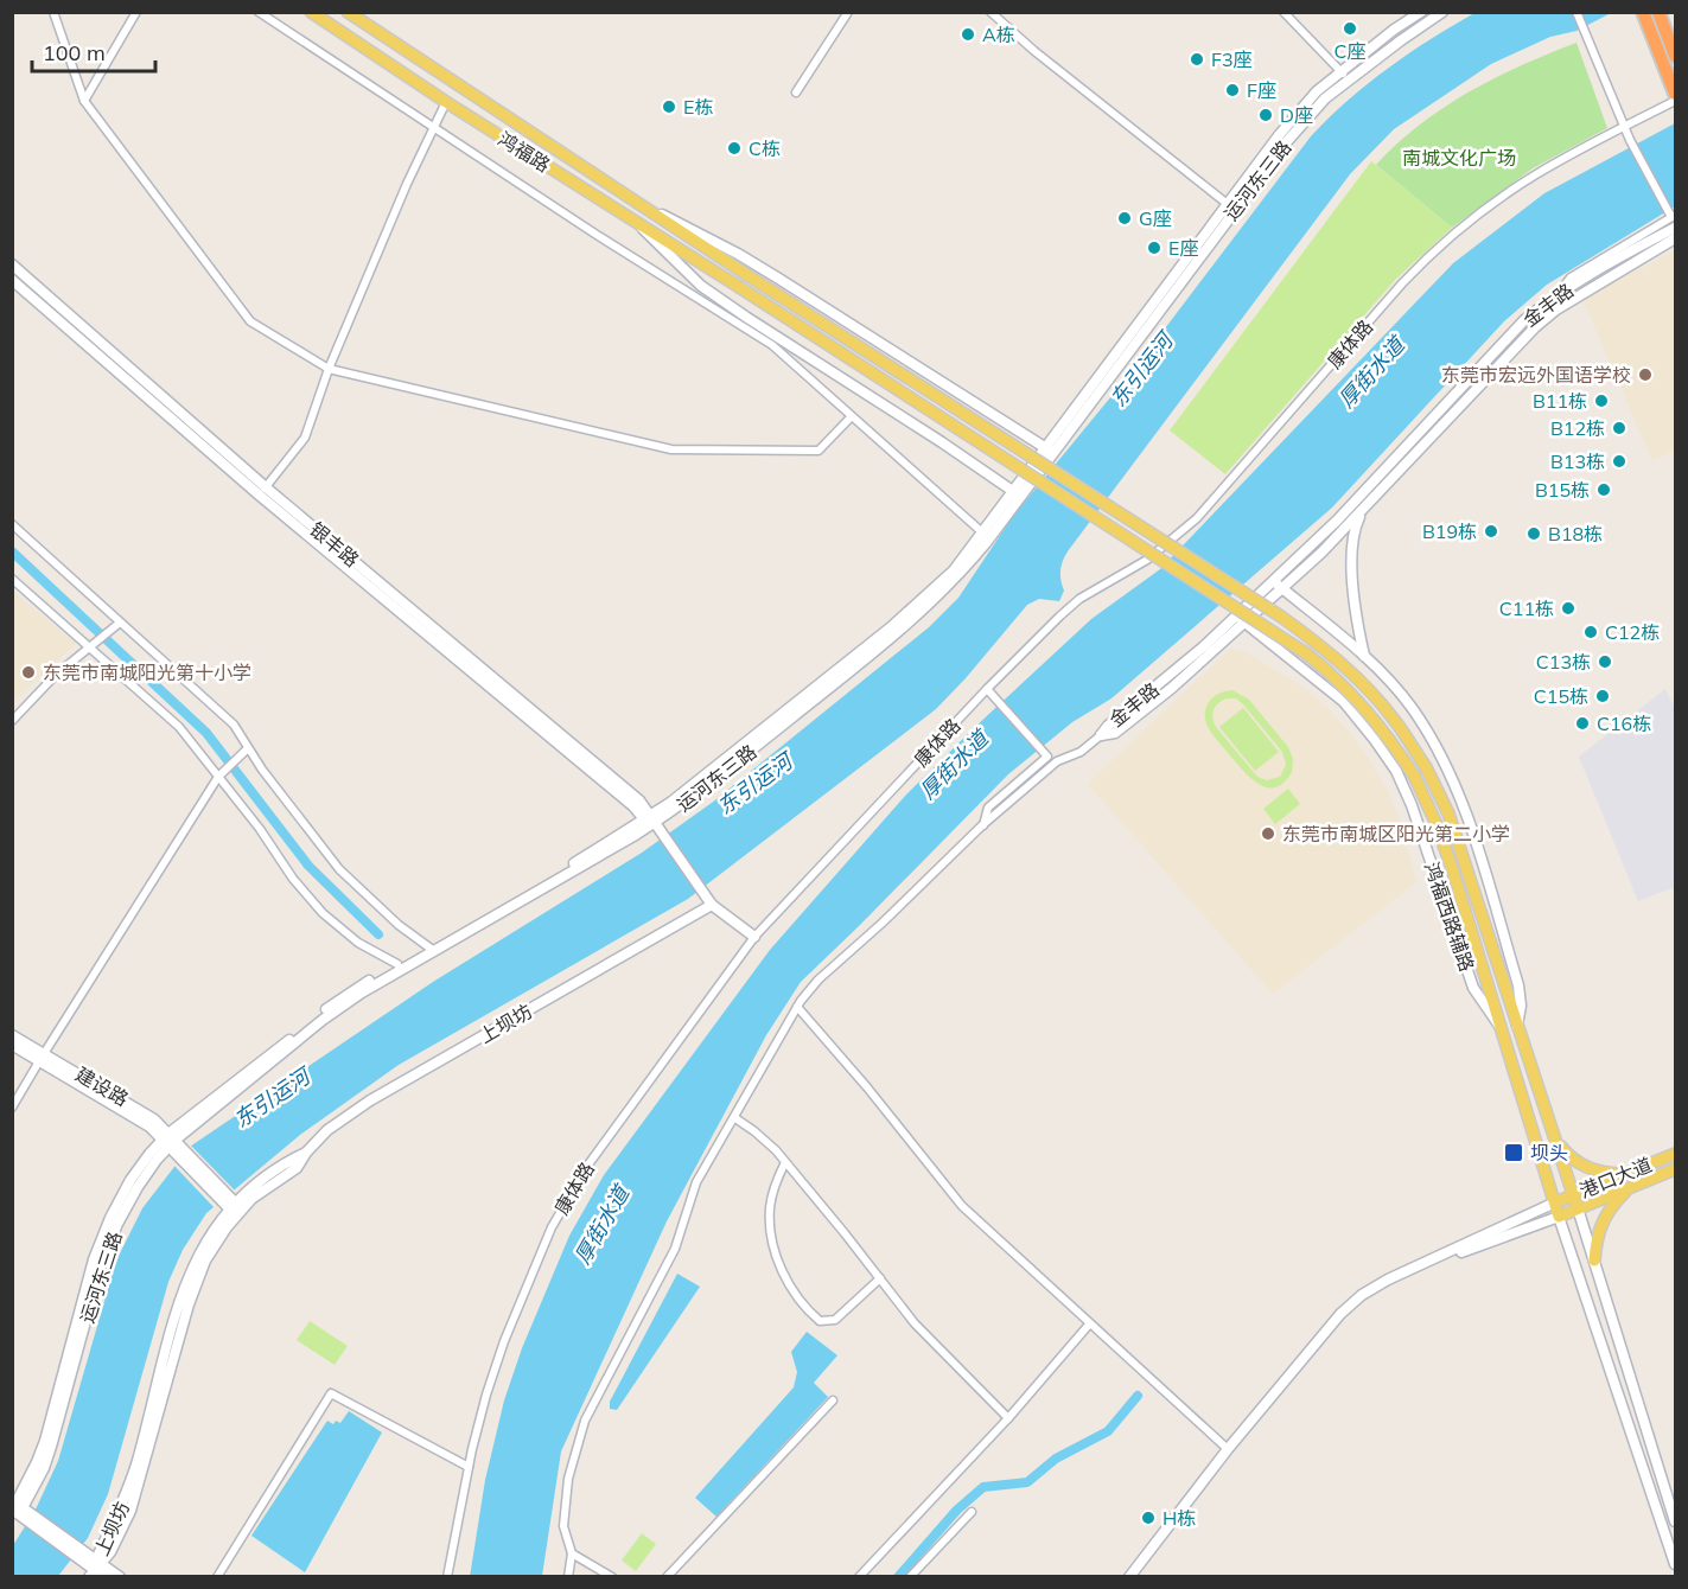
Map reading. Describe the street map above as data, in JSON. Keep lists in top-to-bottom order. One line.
{"streets":{"main road":["鸿福路","港口大道"],"street":["运河东三路","金丰路","康体路","银丰路","鸿福西路辅路","上坝坊","建设路"]},"crossings":[["鸿福路","鸿福西路辅路"],["鸿福路","港口大道"],["运河东三路","银丰路"],["运河东三路","建设路"],["金丰路","鸿福西路辅路"],["康体路","银丰路"],["银丰路","上坝坊"],["上坝坊","建设路"]],"water":["东引运河","厚街水道"],"parks":["南城文化广场"],"places":{"other":["C座","A栋","F3座","F座","E栋","D座","C栋","G座","E座","东莞市宏远外国语学校","B11栋","B12栋","B13栋","B15栋","B19栋","B18栋","C11栋","C12栋","C13栋","东莞市南城阳光第十小学","C15栋","C16栋","东莞市南城区阳光第二小学","H栋"],"transit":["坝头"]},"scale_bar":"100 m"}
